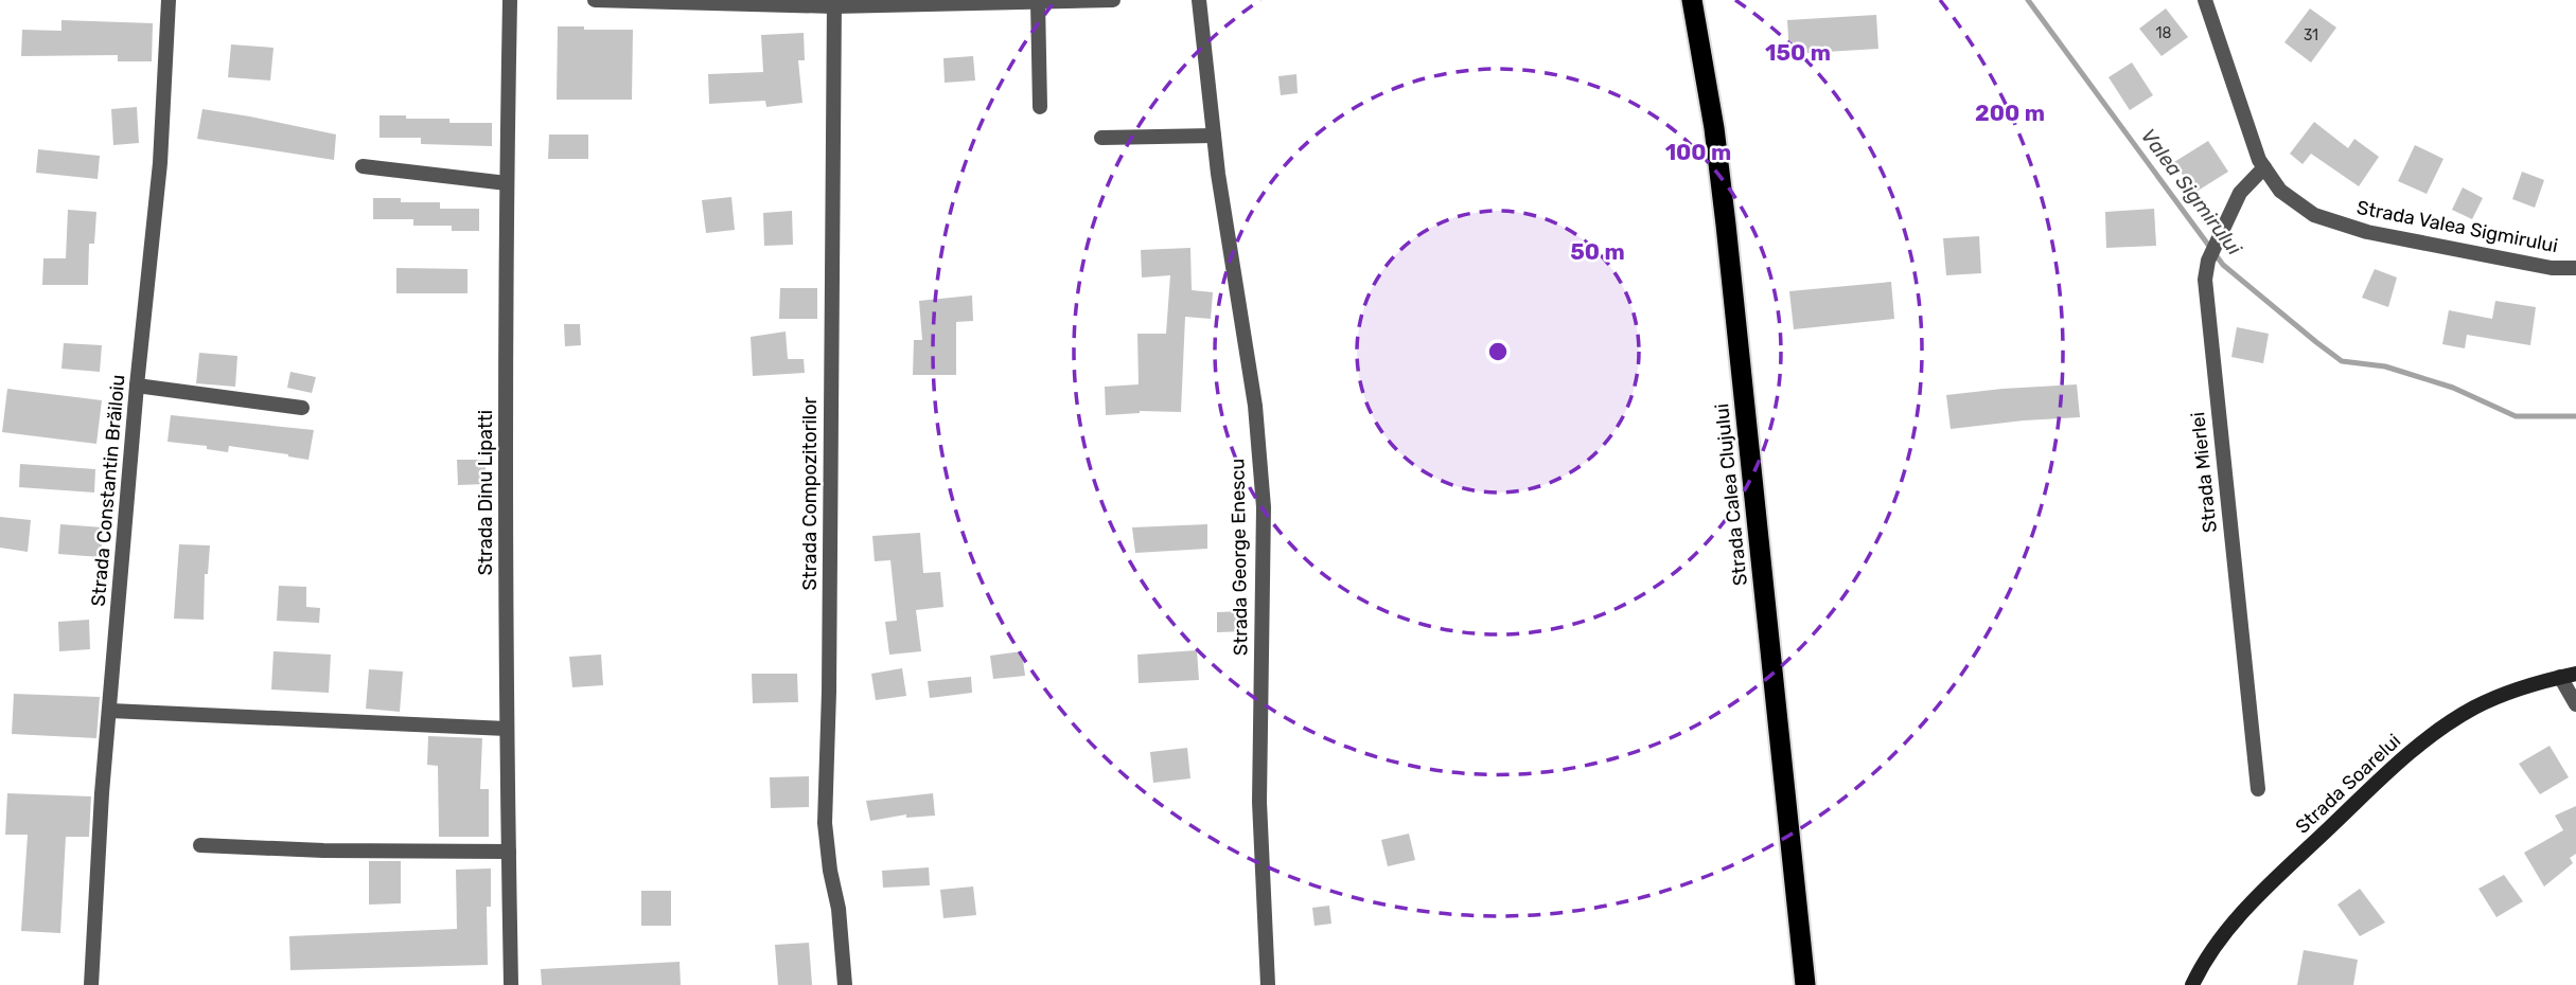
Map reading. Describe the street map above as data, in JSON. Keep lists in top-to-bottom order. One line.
{"streets":{"highway":["Strada Calea Clujului"],"main road":["Strada Soarelui"],"street":["Strada Valea Sigmirului","Strada Mierlei","Strada Constantin Brăiloiu","Strada Dinu Lipatti","Strada Compozitorilor","Strada George Enescu"]},"crossings":[["Strada Valea Sigmirului","Strada Mierlei"]],"water":["Valea Sigmirului"],"house_numbers":["18","31"],"rings":["150 m","200 m","100 m","50 m"]}
